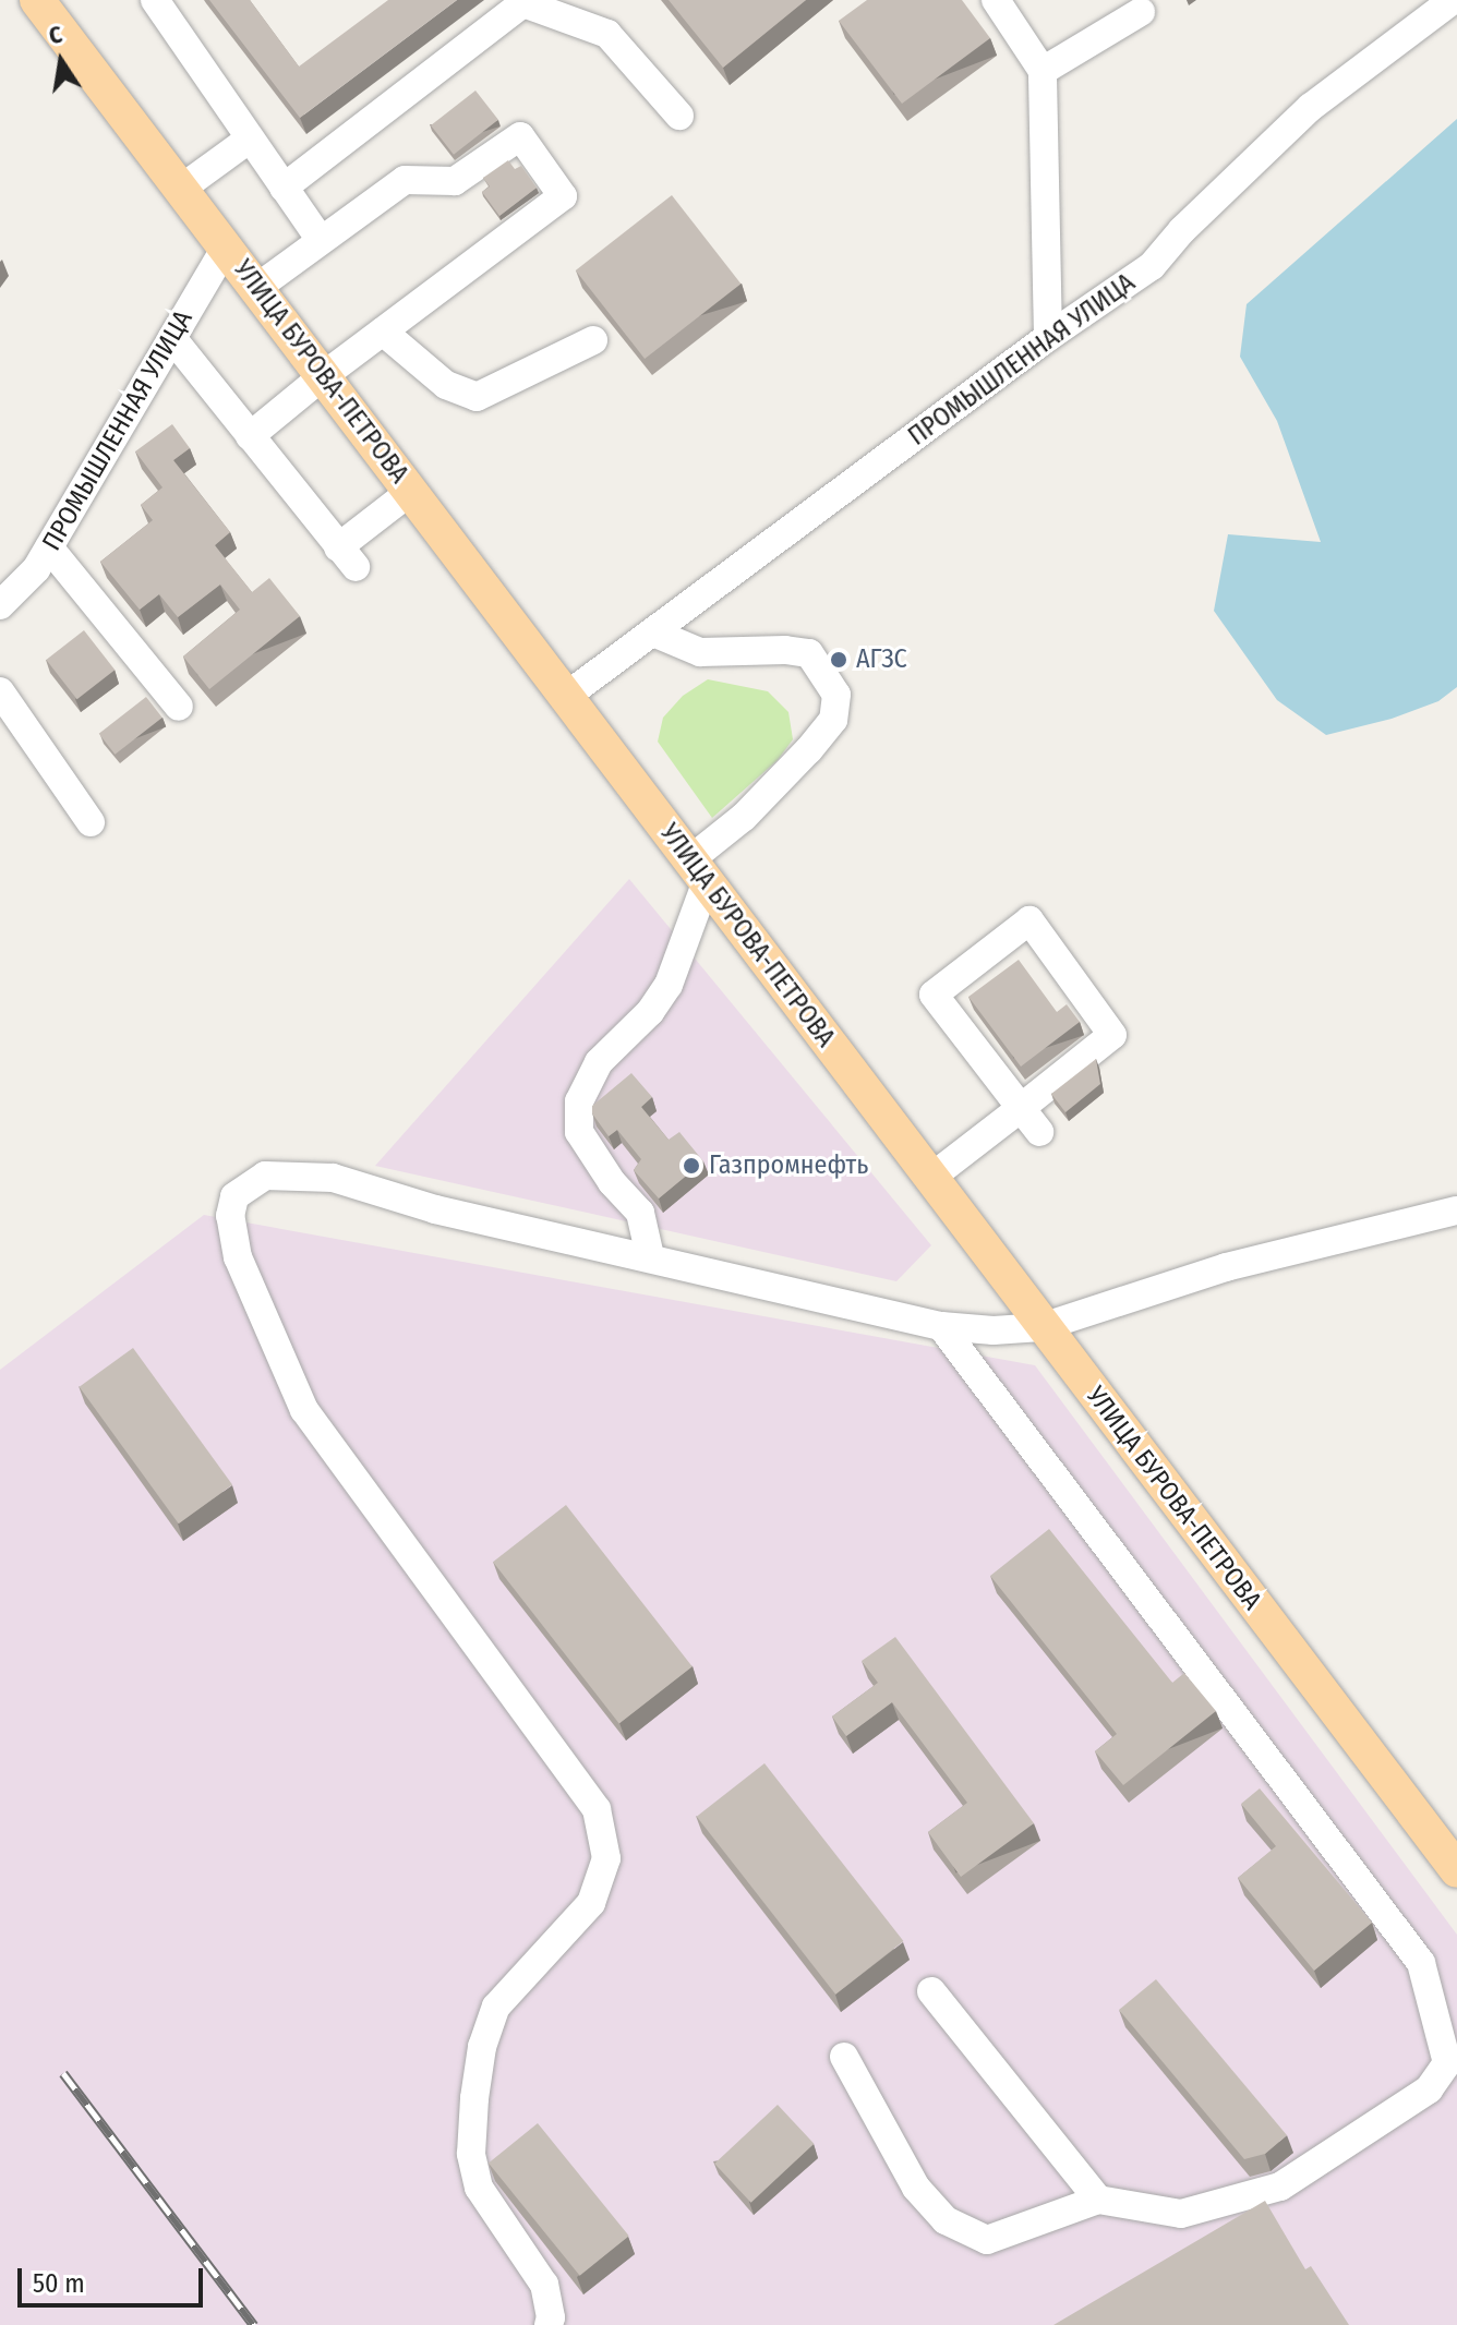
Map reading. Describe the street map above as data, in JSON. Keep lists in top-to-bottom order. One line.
{"streets":{"main road":["УЛИЦА БУРОВА-ПЕТРОВА"],"street":["ПРОМЫШЛЕННАЯ УЛИЦА"]},"crossings":[["ПРОМЫШЛЕННАЯ УЛИЦА","УЛИЦА БУРОВА-ПЕТРОВА"]],"places":["АГЗС","Газпромнефть"],"scale_bar":"50 m","north":"top"}
